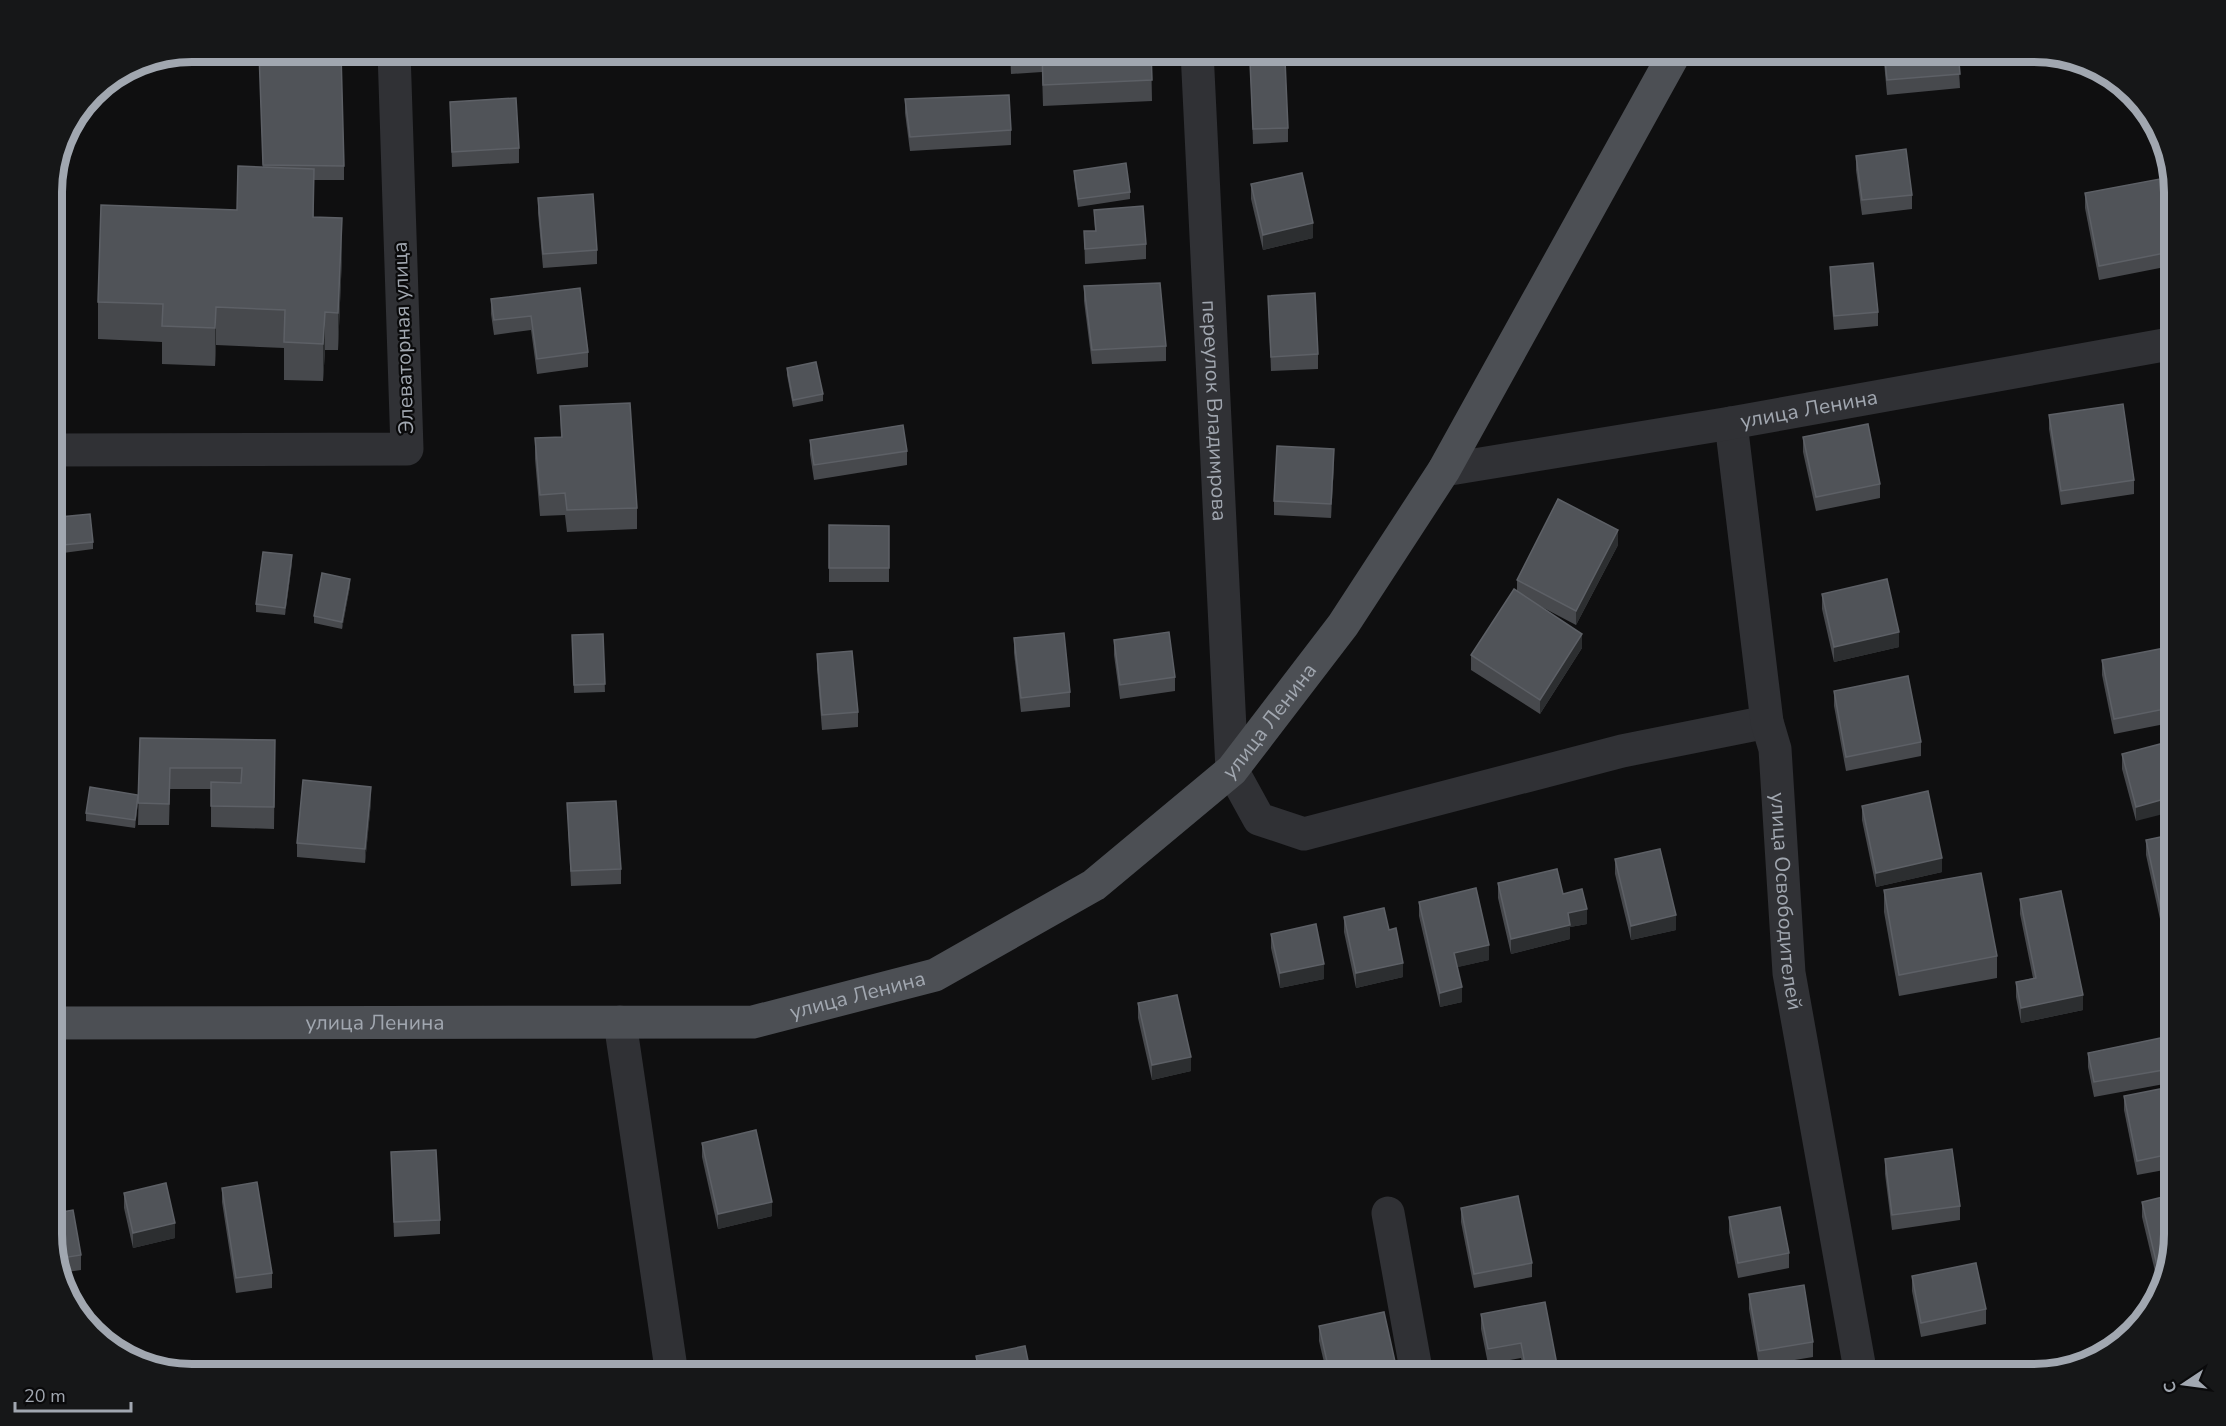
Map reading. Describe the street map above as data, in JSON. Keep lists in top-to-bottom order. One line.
{"streets":{"main road":["улица Ленина"],"street":["Элеваторная улица","переулок Владимрова","улица Освободителей"]},"crossings":[["улица Ленина","переулок Владимрова"],["улица Ленина","улица Освободителей"]],"scale_bar":"20 m","north":"left"}
